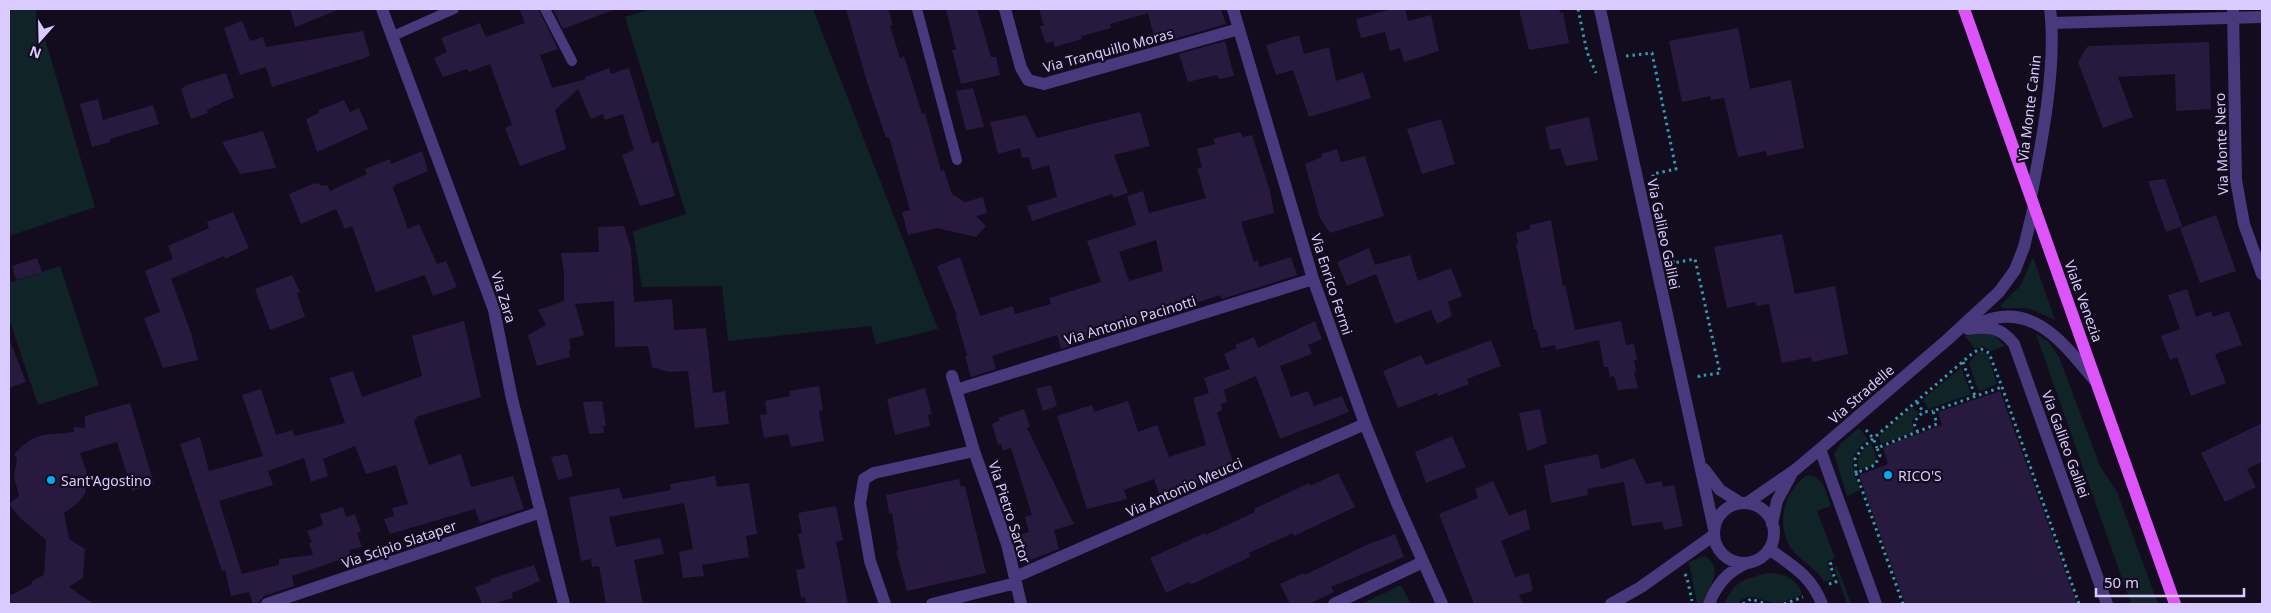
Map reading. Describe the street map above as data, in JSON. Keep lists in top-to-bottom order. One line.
{"streets":{"main road":["Viale Venezia"],"street":["Via Tranquillo Moras","Via Monte Canin","Via Monte Nero","Via Galileo Galilei","Via Enrico Fermi","Via Zara","Via Antonio Pacinotti","Via Stradelle","Via Antonio Meucci","Via Pietro Sartor","Via Scipio Slataper"]},"crossings":[["Via Tranquillo Moras","Via Enrico Fermi"],["Via Monte Canin","Viale Venezia"],["Via Monte Canin","Via Stradelle"],["Via Galileo Galilei","Via Stradelle"],["Via Enrico Fermi","Via Antonio Pacinotti"],["Via Enrico Fermi","Via Antonio Meucci"],["Via Zara","Via Scipio Slataper"],["Viale Venezia","Via Stradelle"],["Via Antonio Pacinotti","Via Pietro Sartor"],["Via Antonio Meucci","Via Pietro Sartor"]],"places":["RICO'S","Sant'Agostino"],"scale_bar":"50 m","north":"bottom"}
